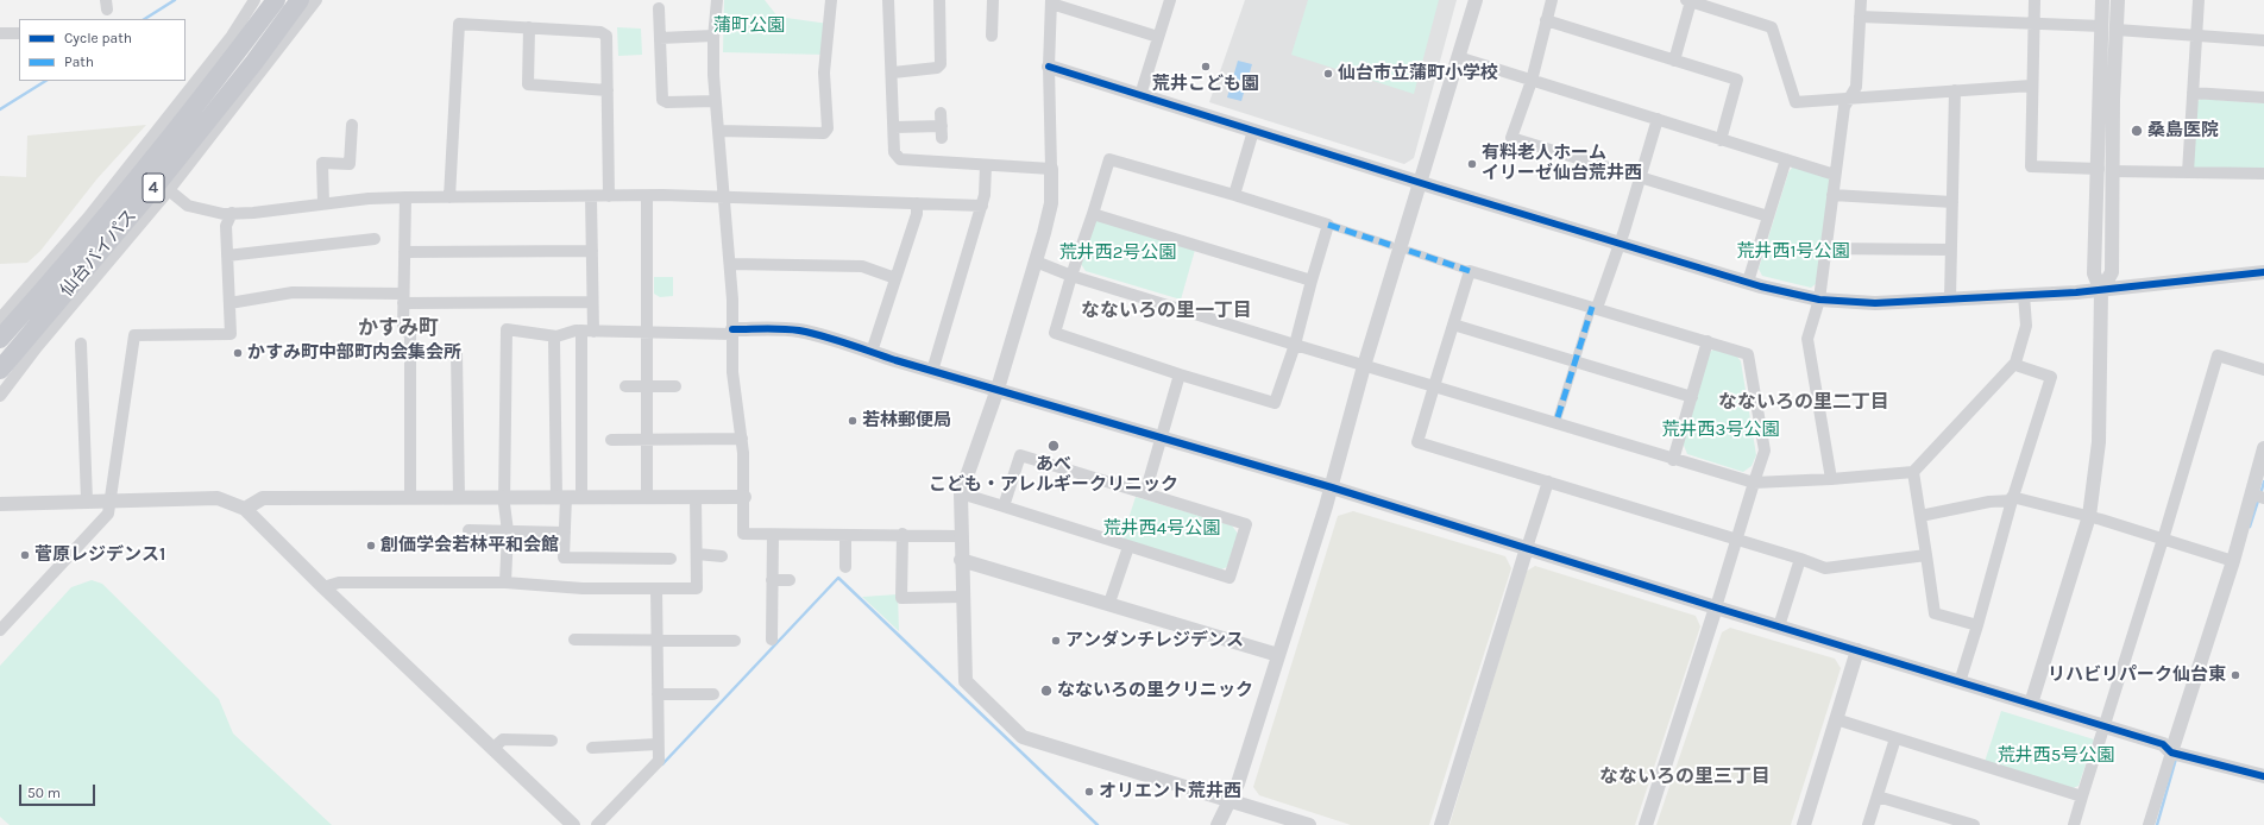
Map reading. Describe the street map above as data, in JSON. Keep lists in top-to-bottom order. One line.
{"streets":{"highway":["4","仙台バイパス"]},"districts":["なないろの里一丁目","かすみ町","なないろの里二丁目","なないろの里三丁目"],"parks":["蒲町公園","荒井西1号公園","荒井西2号公園","荒井西3号公園","荒井西4号公園","荒井西5号公園"],"places":["荒井こども園","仙台市立蒲町小学校","桑島医院","有料老人ホーム イリーゼ仙台荒井西","かすみ町中部町内会集会所","若林郵便局","あべ こども・アレルギークリニック","創価学会若林平和会館","菅原レジデンス1","アンダンチレジデンス","リハビリパーク仙台東","なないろの里クリニック","オリエント荒井西"],"legend":["Cycle path","Path"],"scale_bar":"50 m"}
